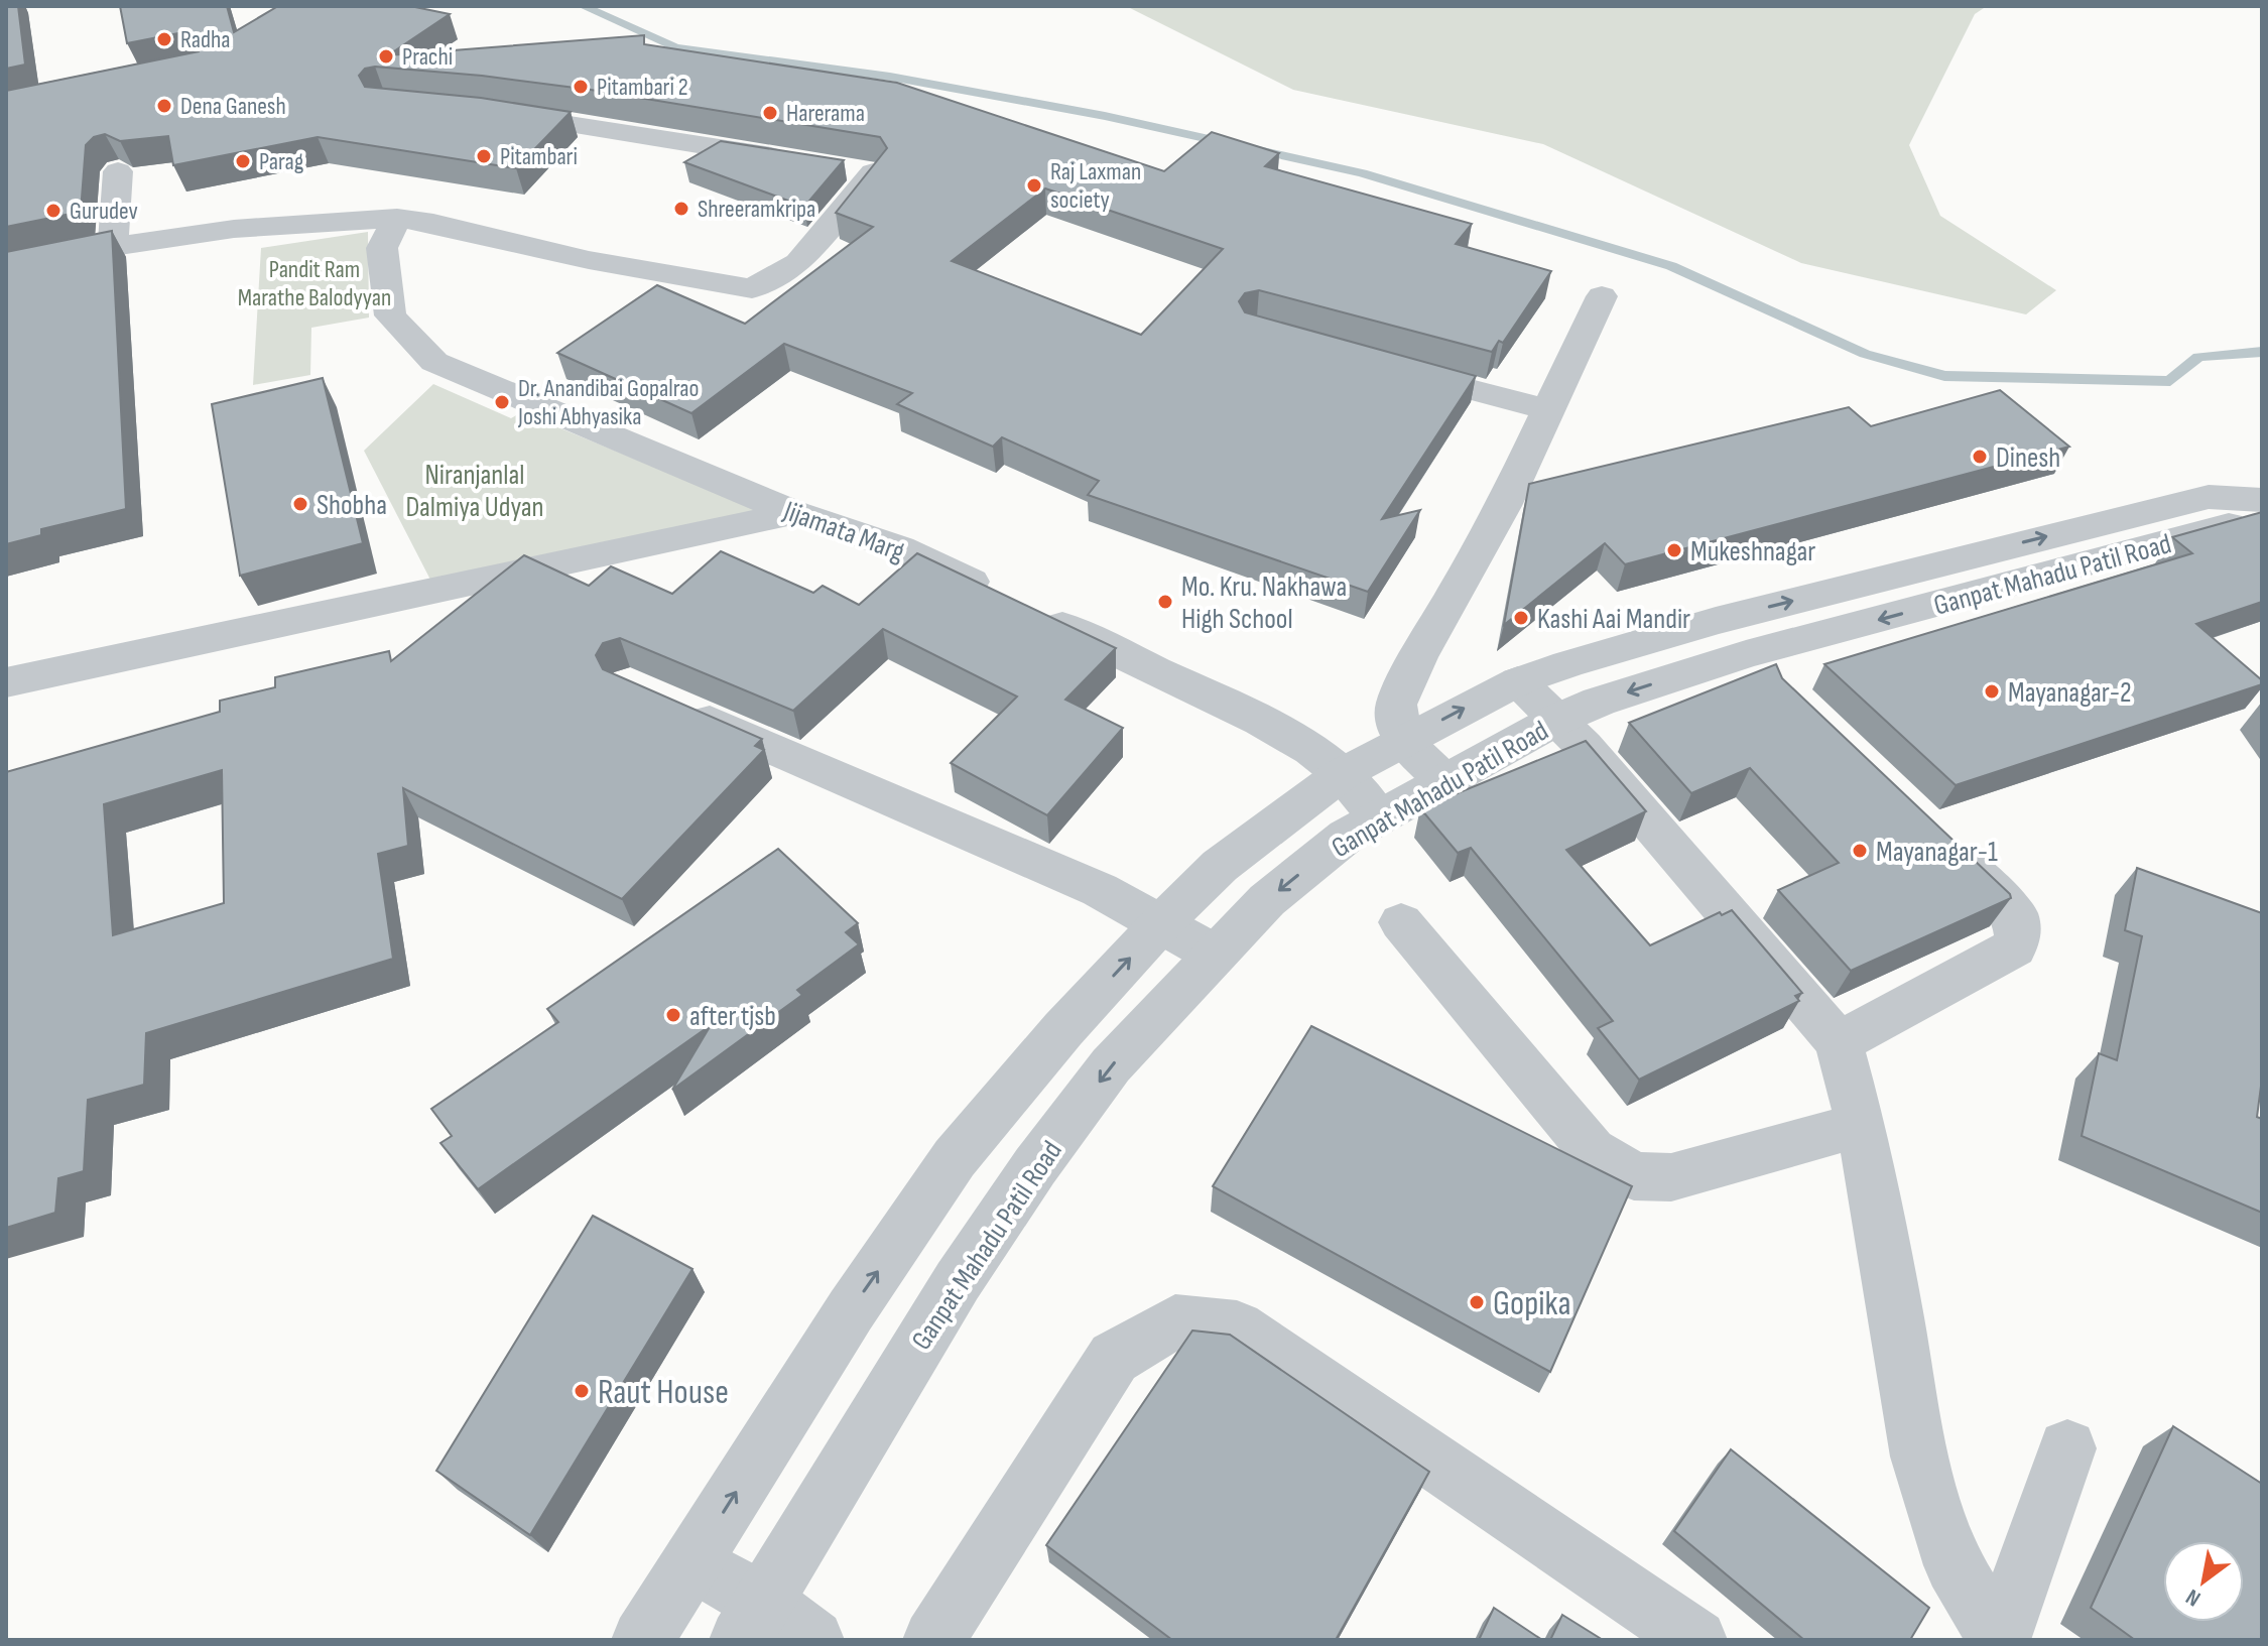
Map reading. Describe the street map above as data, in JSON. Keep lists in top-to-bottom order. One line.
{"streets":{"street":["Jijamata Marg","Ganpat Mahadu Patil Road"]},"crossings":[["Jijamata Marg","Ganpat Mahadu Patil Road"]],"parks":["Pandit Ram Marathe Balodyyan","Niranjanlal Dalmiya Udyan"],"places":["Radha","Prachi","Pitambari 2","Dena Ganesh","Harerama","Pitambari","Parag","Raj Laxman society","Shreeramkripa","Gurudev","Dr. Anandibai Gopalrao Joshi Abhyasika","Dinesh","Shobha","Mukeshnagar","Mo. Kru. Nakhawa High School","Kashi Aai Mandir","Mayanagar-2","Mayanagar-1","after tjsb","Gopika","Raut House"],"north":"bottom left"}
